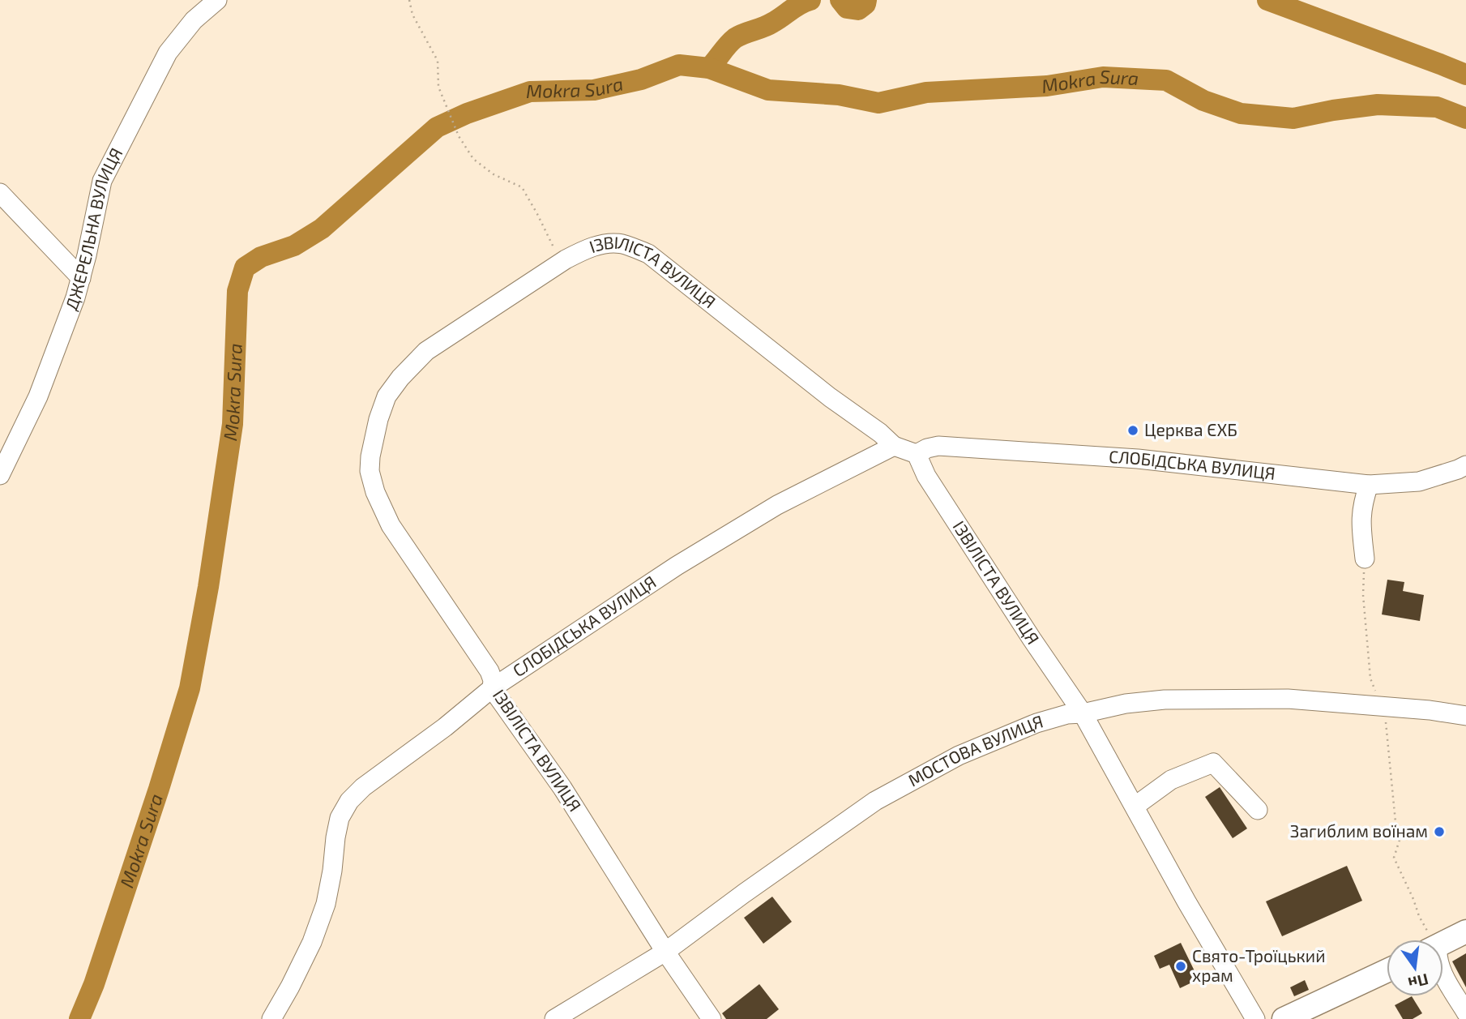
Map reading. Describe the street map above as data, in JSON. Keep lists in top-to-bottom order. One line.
{"streets":{"street":["ДЖЕРЕЛЬНА ВУЛИЦЯ","ІЗВІЛІСТА ВУЛИЦЯ","СЛОБІДСЬКА ВУЛИЦЯ","МОСТОВА ВУЛИЦЯ"]},"crossings":[["ІЗВІЛІСТА ВУЛИЦЯ","СЛОБІДСЬКА ВУЛИЦЯ"],["ІЗВІЛІСТА ВУЛИЦЯ","МОСТОВА ВУЛИЦЯ"]],"water":["Mokra Sura"],"places":["Церква ЄХБ","Загиблим воїнам","Свято-Троїцький храм"],"north":"bottom"}
